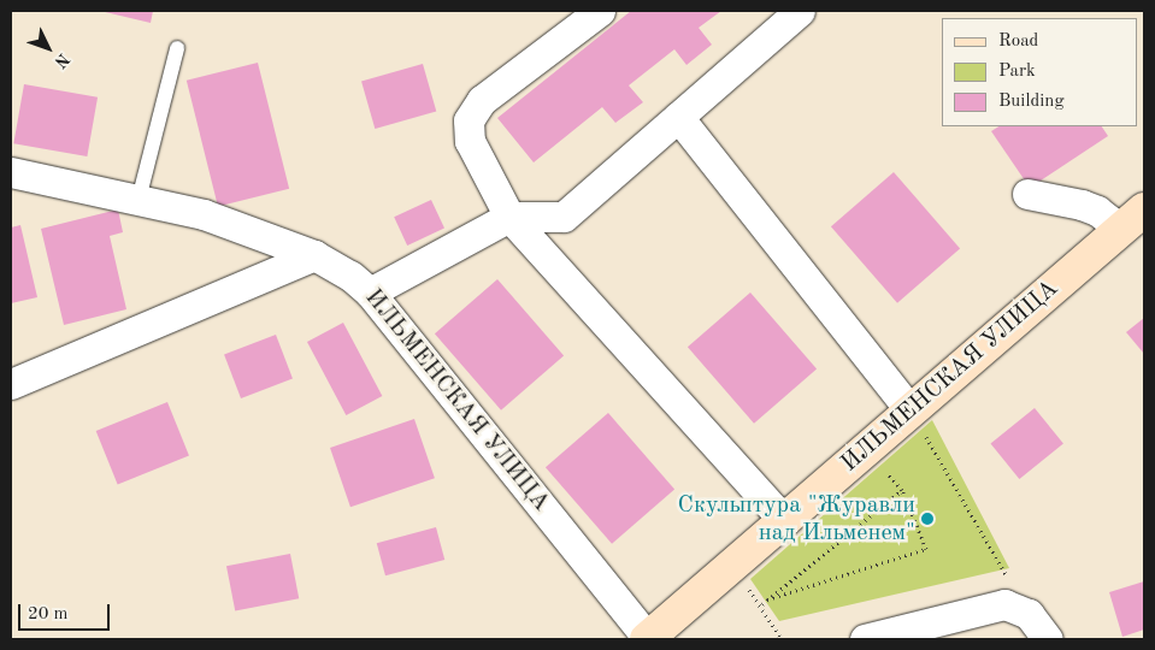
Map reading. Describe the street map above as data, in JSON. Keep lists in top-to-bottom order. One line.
{"streets":{"main road":["ИЛЬМЕНСКАЯ УЛИЦА"]},"places":["Скульптура \"Журавли над Ильменем\""],"legend":["Road","Park","Building"],"scale_bar":"20 m","north":"bottom right"}
